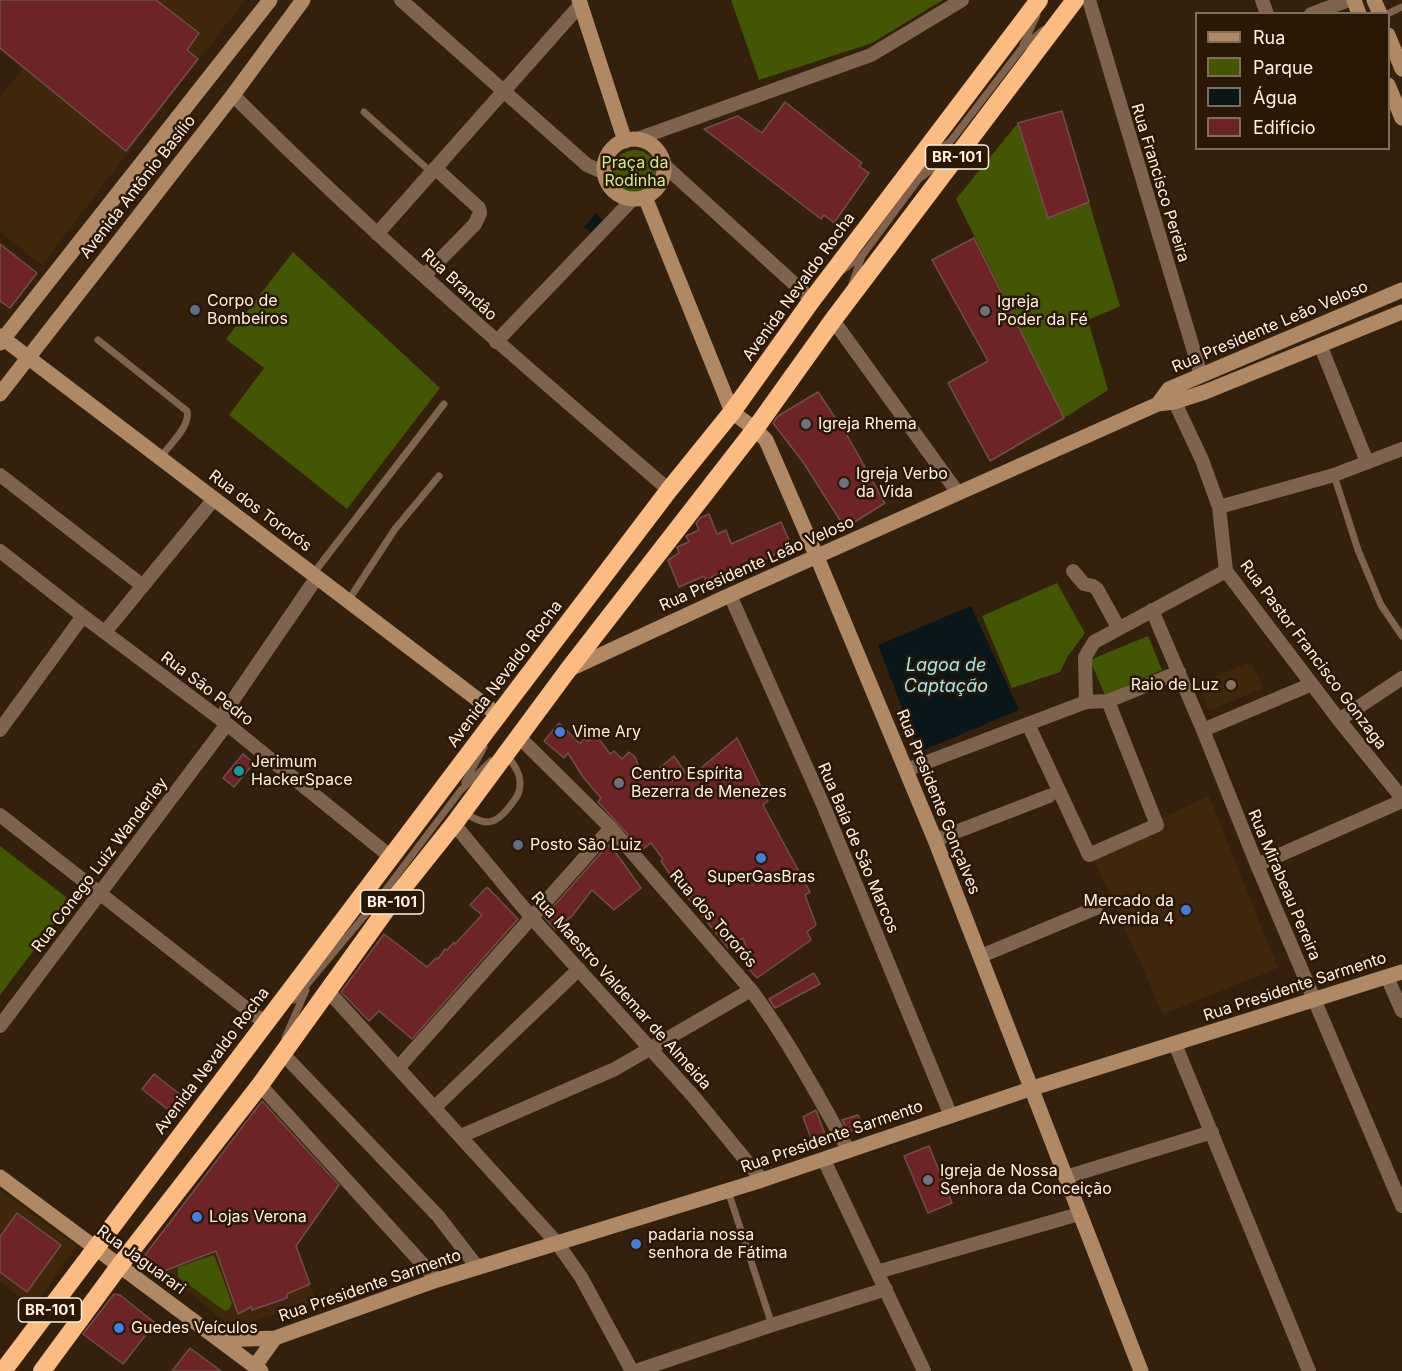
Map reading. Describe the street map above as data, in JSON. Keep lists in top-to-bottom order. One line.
{"streets":{"highway":["BR-101","Avenida Nevaldo Rocha"],"street":["Rua Francisco Pereira","Avenida Antônio Basílio","Rua Brandâo","Rua Presidente Leão Veloso","Rua dos Tororós","Rua Pastor Francisco Gonzaga","Rua São Pedro","Rua Presidente Gonçalves","Rua Baía de São Marcos","Rua Conego Luiz Wanderley","Rua Mirabeau Pereira","Rua Presidente Sarmento","Rua Maestro Valdemar de Almeida","Rua Jaguarari"]},"crossings":[["BR-101","Rua Presidente Leão Veloso"],["BR-101","Rua dos Tororós"],["BR-101","Rua Presidente Gonçalves"],["BR-101","Rua Maestro Valdemar de Almeida"],["BR-101","Rua Jaguarari"],["Rua Francisco Pereira","Rua Presidente Leão Veloso"],["Avenida Antônio Basílio","Rua Brandâo"],["Avenida Antônio Basílio","Rua dos Tororós"],["Rua Brandâo","Avenida Nevaldo Rocha"],["Avenida Nevaldo Rocha","Rua dos Tororós"],["Avenida Nevaldo Rocha","Rua São Pedro"],["Avenida Nevaldo Rocha","Rua Presidente Gonçalves"],["Avenida Nevaldo Rocha","Rua Jaguarari"],["Rua Presidente Leão Veloso","Rua Pastor Francisco Gonzaga"],["Rua Presidente Leão Veloso","Rua Presidente Gonçalves"],["Rua Presidente Leão Veloso","Rua Baía de São Marcos"],["Rua dos Tororós","Rua Conego Luiz Wanderley"],["Rua dos Tororós","Rua Presidente Sarmento"],["Rua São Pedro","Rua Conego Luiz Wanderley"],["Rua Presidente Gonçalves","Rua Presidente Sarmento"],["Rua Baía de São Marcos","Rua Presidente Sarmento"],["Rua Mirabeau Pereira","Rua Presidente Sarmento"],["Rua Presidente Sarmento","Rua Maestro Valdemar de Almeida"],["Rua Presidente Sarmento","Rua Jaguarari"]],"water":["Lagoa de Captação"],"parks":["Praça da Rodinha"],"places":["Corpo de Bombeiros","Igreja Poder da Fé","Igreja Rhema","Igreja Verbo da Vida","Raio de Luz","Vime Ary","Jerimum HackerSpace","Centro Espírita Bezerra de Menezes","Posto São Luiz","SuperGasBras","Mercado da Avenida 4","Igreja de Nossa Senhora da Conceição","Lojas Verona","padaria nossa senhora de Fátima","Guedes Veículos"],"legend":["Rua","Parque","Água","Edifício"]}
